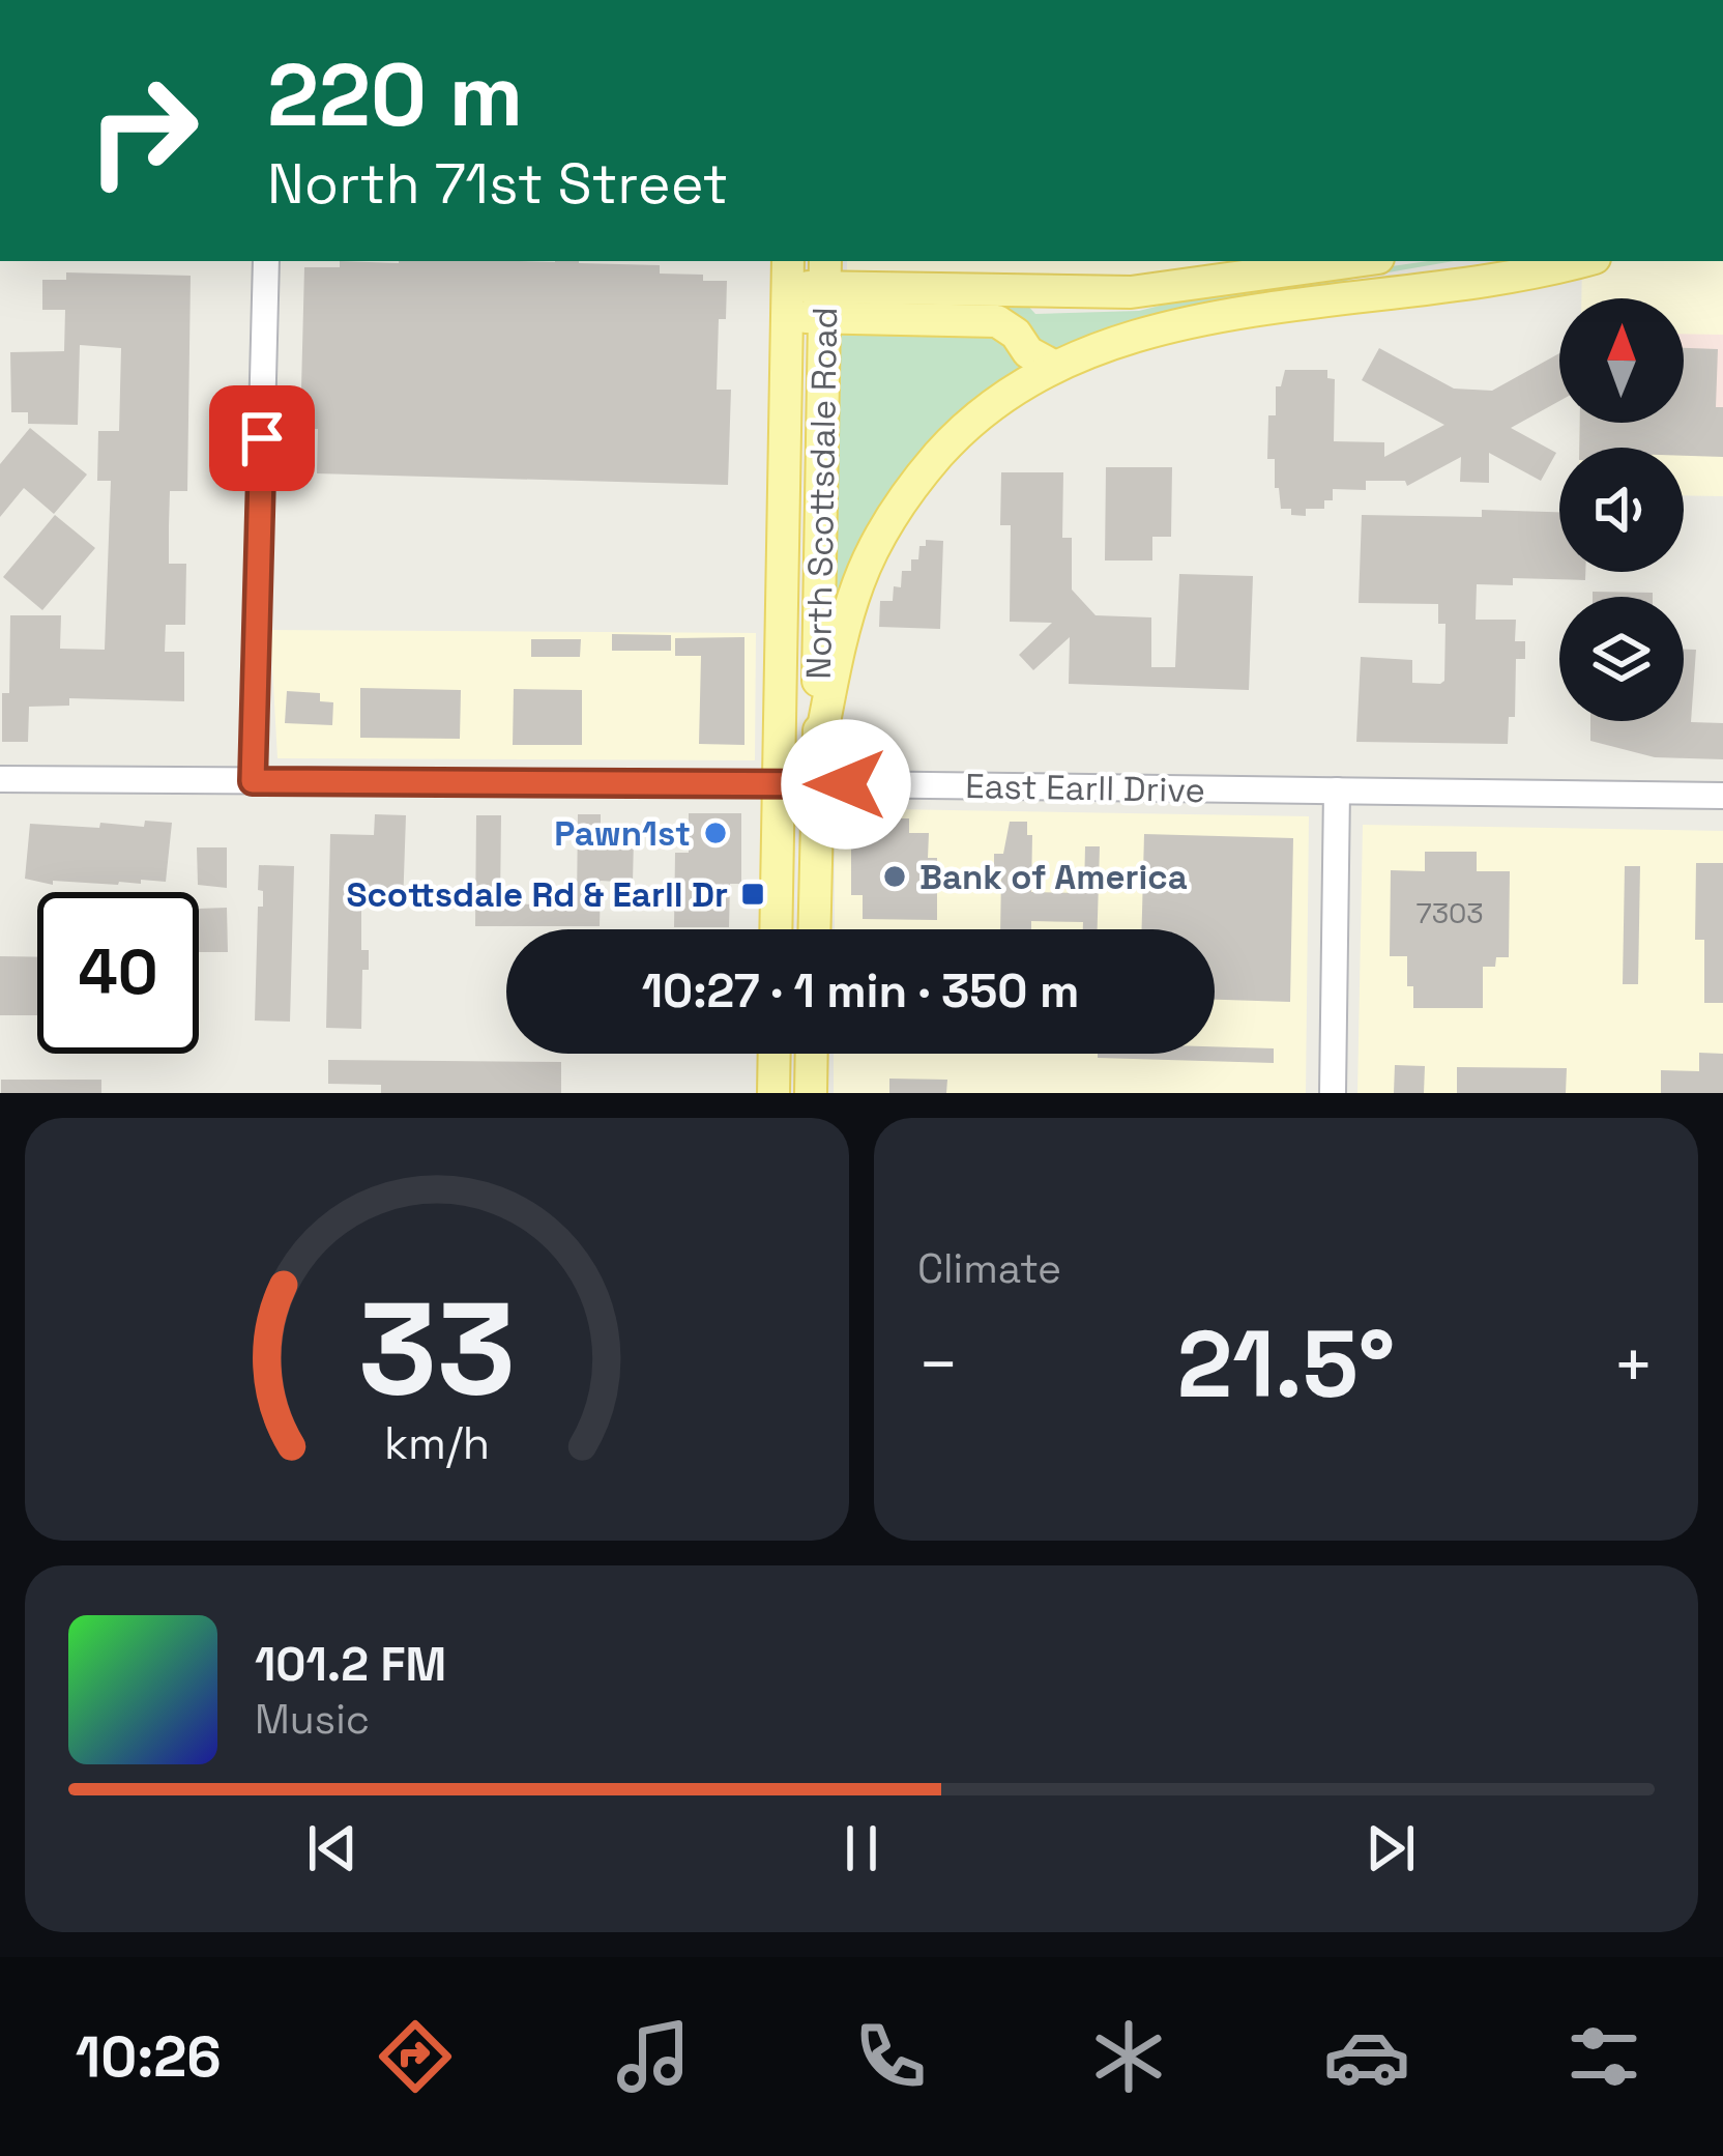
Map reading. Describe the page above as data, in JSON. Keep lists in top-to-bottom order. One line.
{"streets":{"main road":["North Scottsdale Road"],"street":["East Earll Drive"]},"crossings":[["North Scottsdale Road","East Earll Drive"]],"places":{"other":["Pawn1st","Bank of America"],"transit":["Scottsdale Rd & Earll Dr"]},"house_numbers":["7303"],"north":"top","page":{"turn":["220 m","North 71st Street"],"limit":"40","trip":"10:27 · 1 min · 350 m","tile":"Climate","heat":["−","21.5°","+"],"song":["101.2 FM","Music"],"tabs":"10:26","gauge":["33","km/h"]}}
